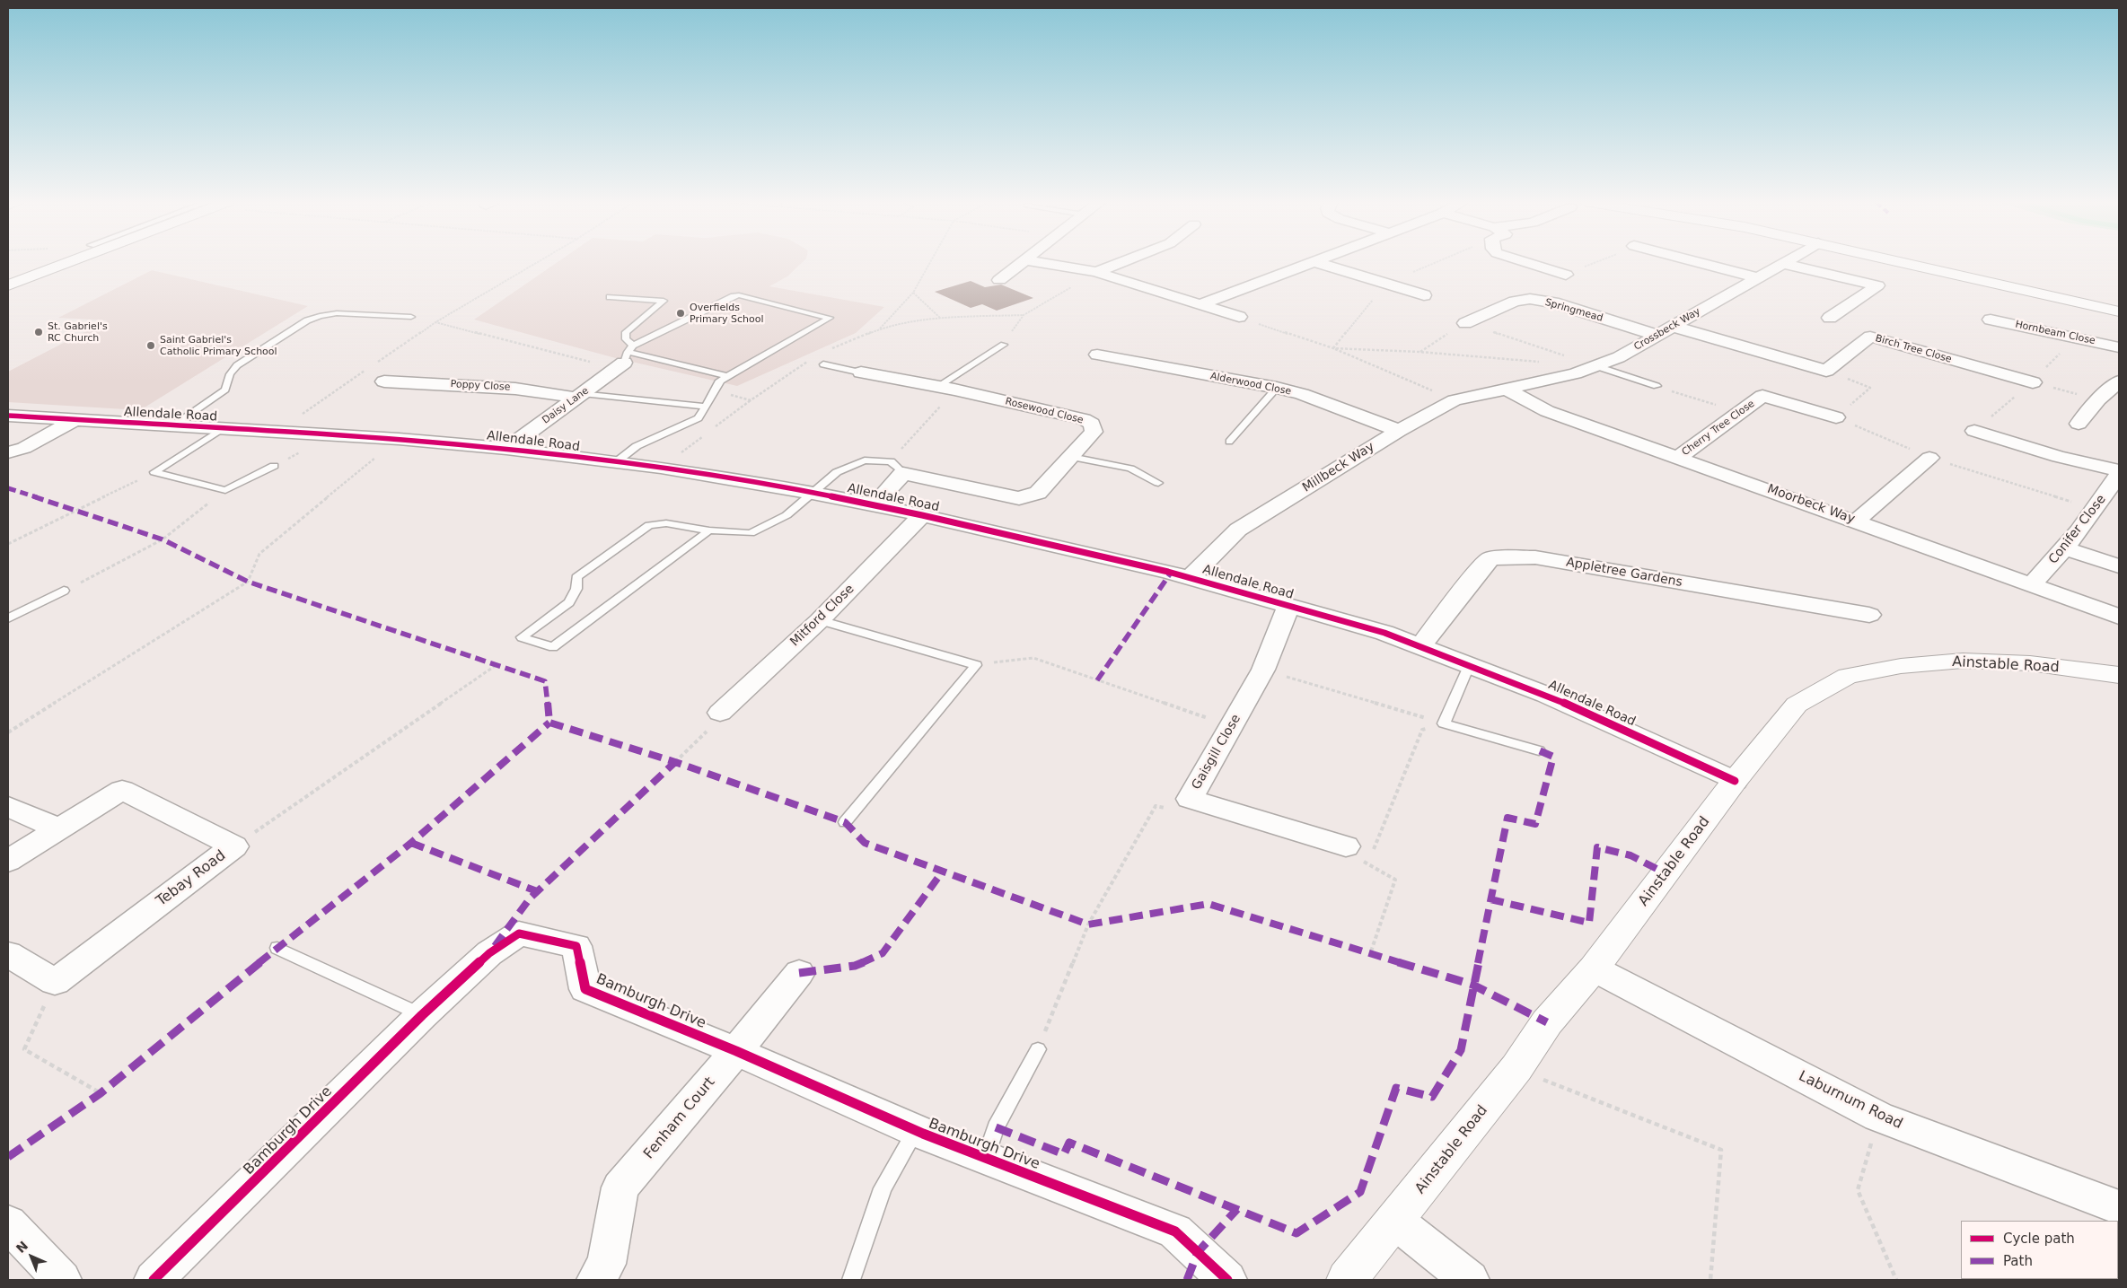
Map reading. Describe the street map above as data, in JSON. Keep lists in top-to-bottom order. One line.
{"streets":{"street":["Springmead","Crossbeck Way","Hornbeam Close","Birch Tree Close","Alderwood Close","Poppy Close","Daisy Lane","Rosewood Close","Allendale Road","Cherry Tree Close","Millbeck Way","Moorbeck Way","Conifer Close","Appletree Gardens","Mitford Close","Ainstable Road","Gaisgill Close","Tebay Road","Bamburgh Drive","Laburnum Road","Fenham Court"]},"crossings":[["Springmead","Crossbeck Way"],["Crossbeck Way","Birch Tree Close"],["Crossbeck Way","Millbeck Way"],["Crossbeck Way","Moorbeck Way"],["Alderwood Close","Millbeck Way"],["Poppy Close","Daisy Lane"],["Daisy Lane","Allendale Road"],["Allendale Road","Millbeck Way"],["Allendale Road","Appletree Gardens"],["Allendale Road","Mitford Close"],["Allendale Road","Ainstable Road"],["Allendale Road","Gaisgill Close"],["Cherry Tree Close","Moorbeck Way"],["Millbeck Way","Moorbeck Way"],["Moorbeck Way","Conifer Close"],["Ainstable Road","Laburnum Road"],["Bamburgh Drive","Fenham Court"]],"places":["Overfields Primary School","St. Gabriel's RC Church","Saint Gabriel's Catholic Primary School"],"legend":["Cycle path","Path"],"north":"top left"}
